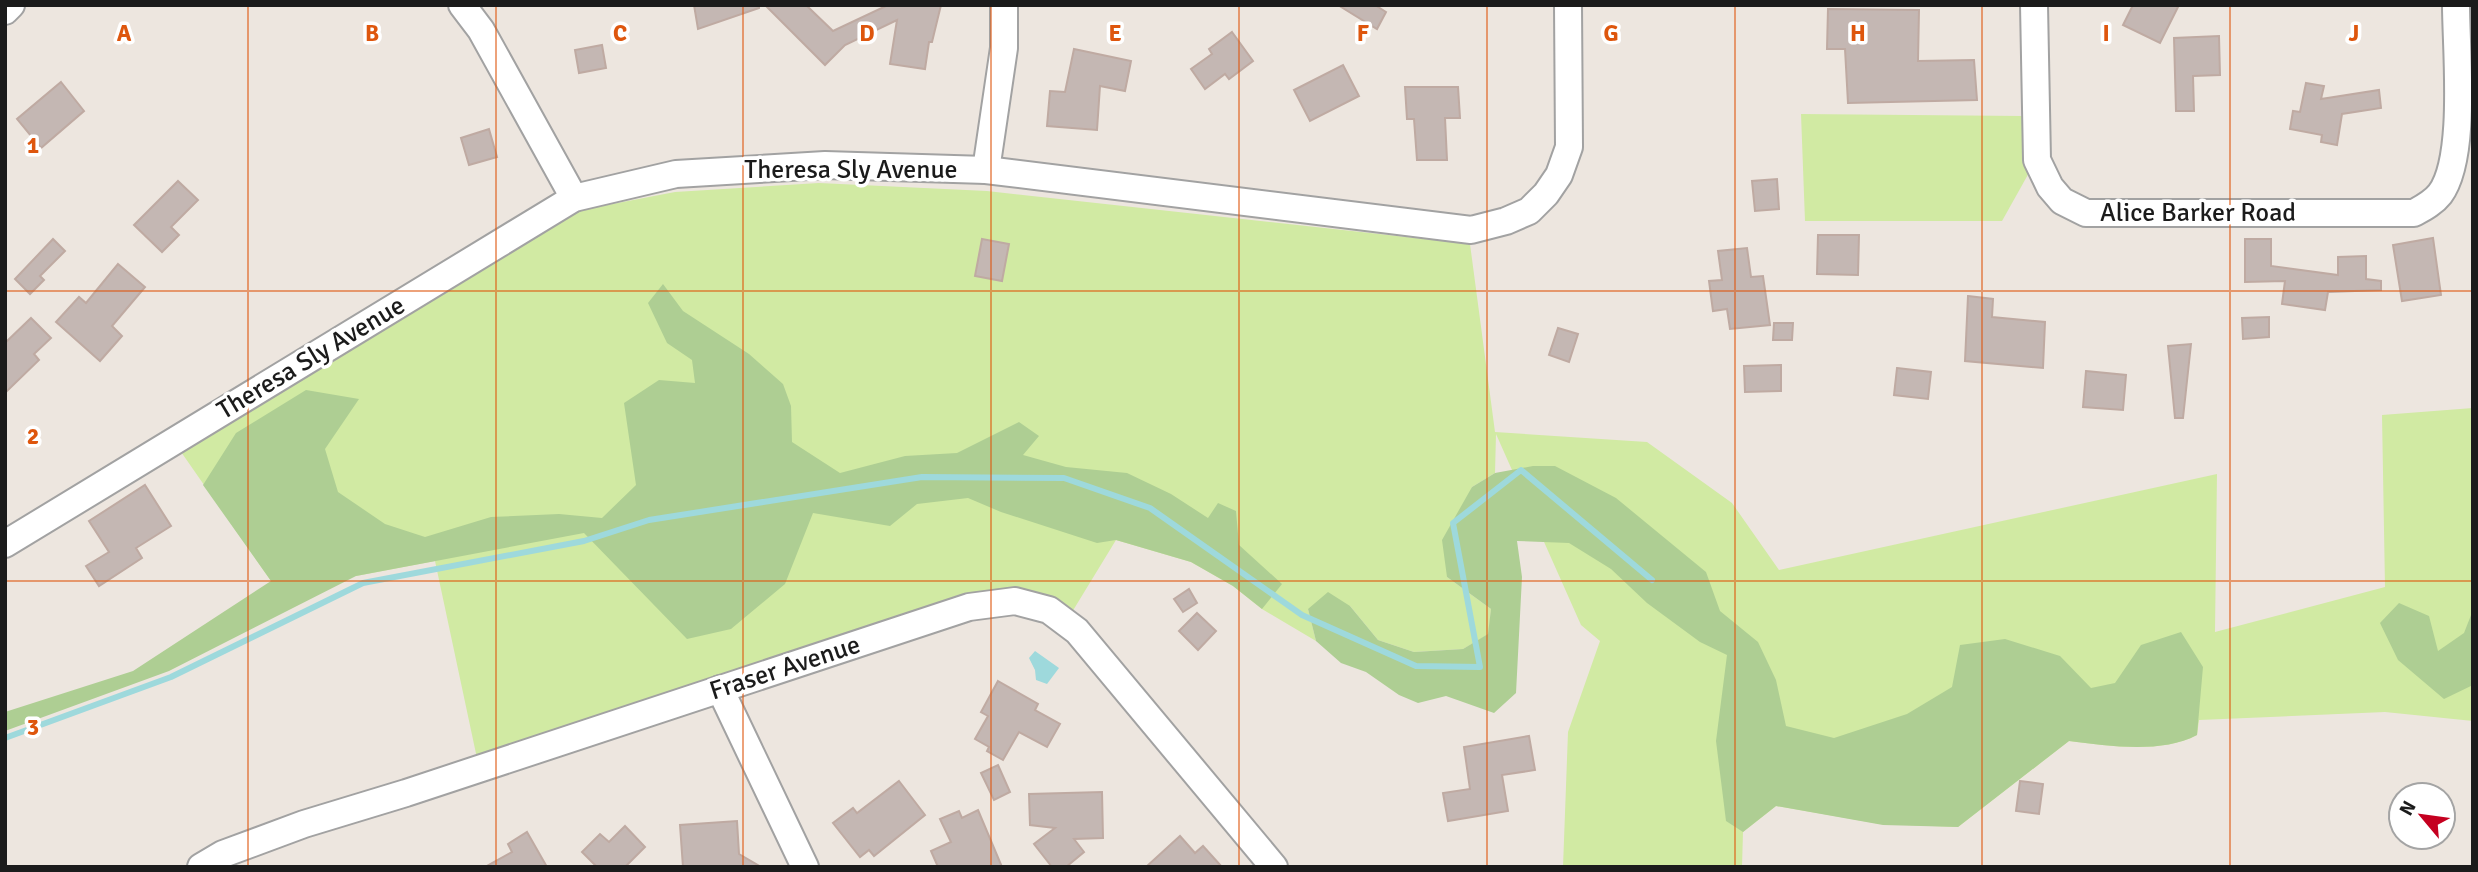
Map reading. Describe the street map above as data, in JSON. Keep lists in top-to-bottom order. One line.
{"streets":{"street":["Theresa Sly Avenue","Alice Barker Road","Fraser Avenue"]},"north":"top left","grid":{"columns":["A","B","C","D","E","F","G","H","I","J"],"rows":["1","2","3"]}}
